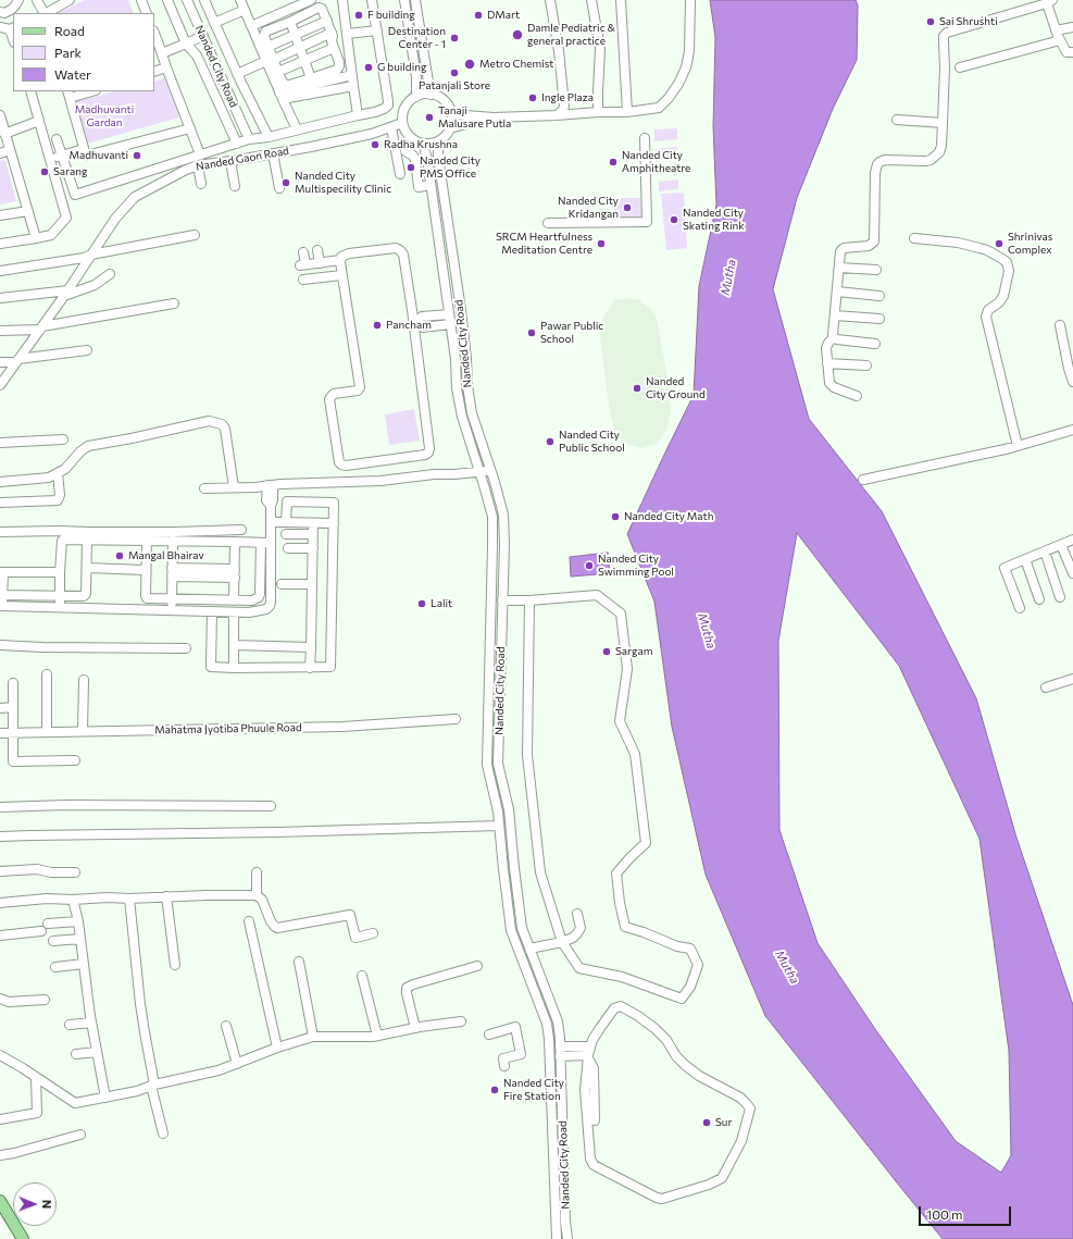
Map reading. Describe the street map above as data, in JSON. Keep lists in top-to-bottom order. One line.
{"streets":{"street":["Nanded City Road","Nanded Gaon Road","Mahatma Jyotiba Phuule Road"]},"crossings":[["Nanded City Road","Nanded Gaon Road"]],"water":["Mutha"],"parks":["Madhuvanti Gardan"],"places":["F building","DMart","Sai Shrushti","Damle Pediatric & general practice","Destination Center - 1","Metro Chemist","G building","Patanjali Store","Ingle Plaza","Tanaji Malusare Putla","Radha Krushna","Madhuvanti","Nanded City Amphitheatre","Nanded City PMS Office","Sarang","Nanded City Multispecility Clinic","Nanded City Kridangan","Nanded City Skating Rink","SRCM Heartfulness Meditation Centre","Shrinivas Complex","Pancham","Pawar Public School","Nanded City Ground","Nanded City Public School","Nanded City Math","Mangal Bhairav","Nanded City Swimming Pool","Lalit","Sargam","Nanded City Fire Station","Sur"],"legend":["Road","Park","Water"],"scale_bar":"100 m","north":"right"}
